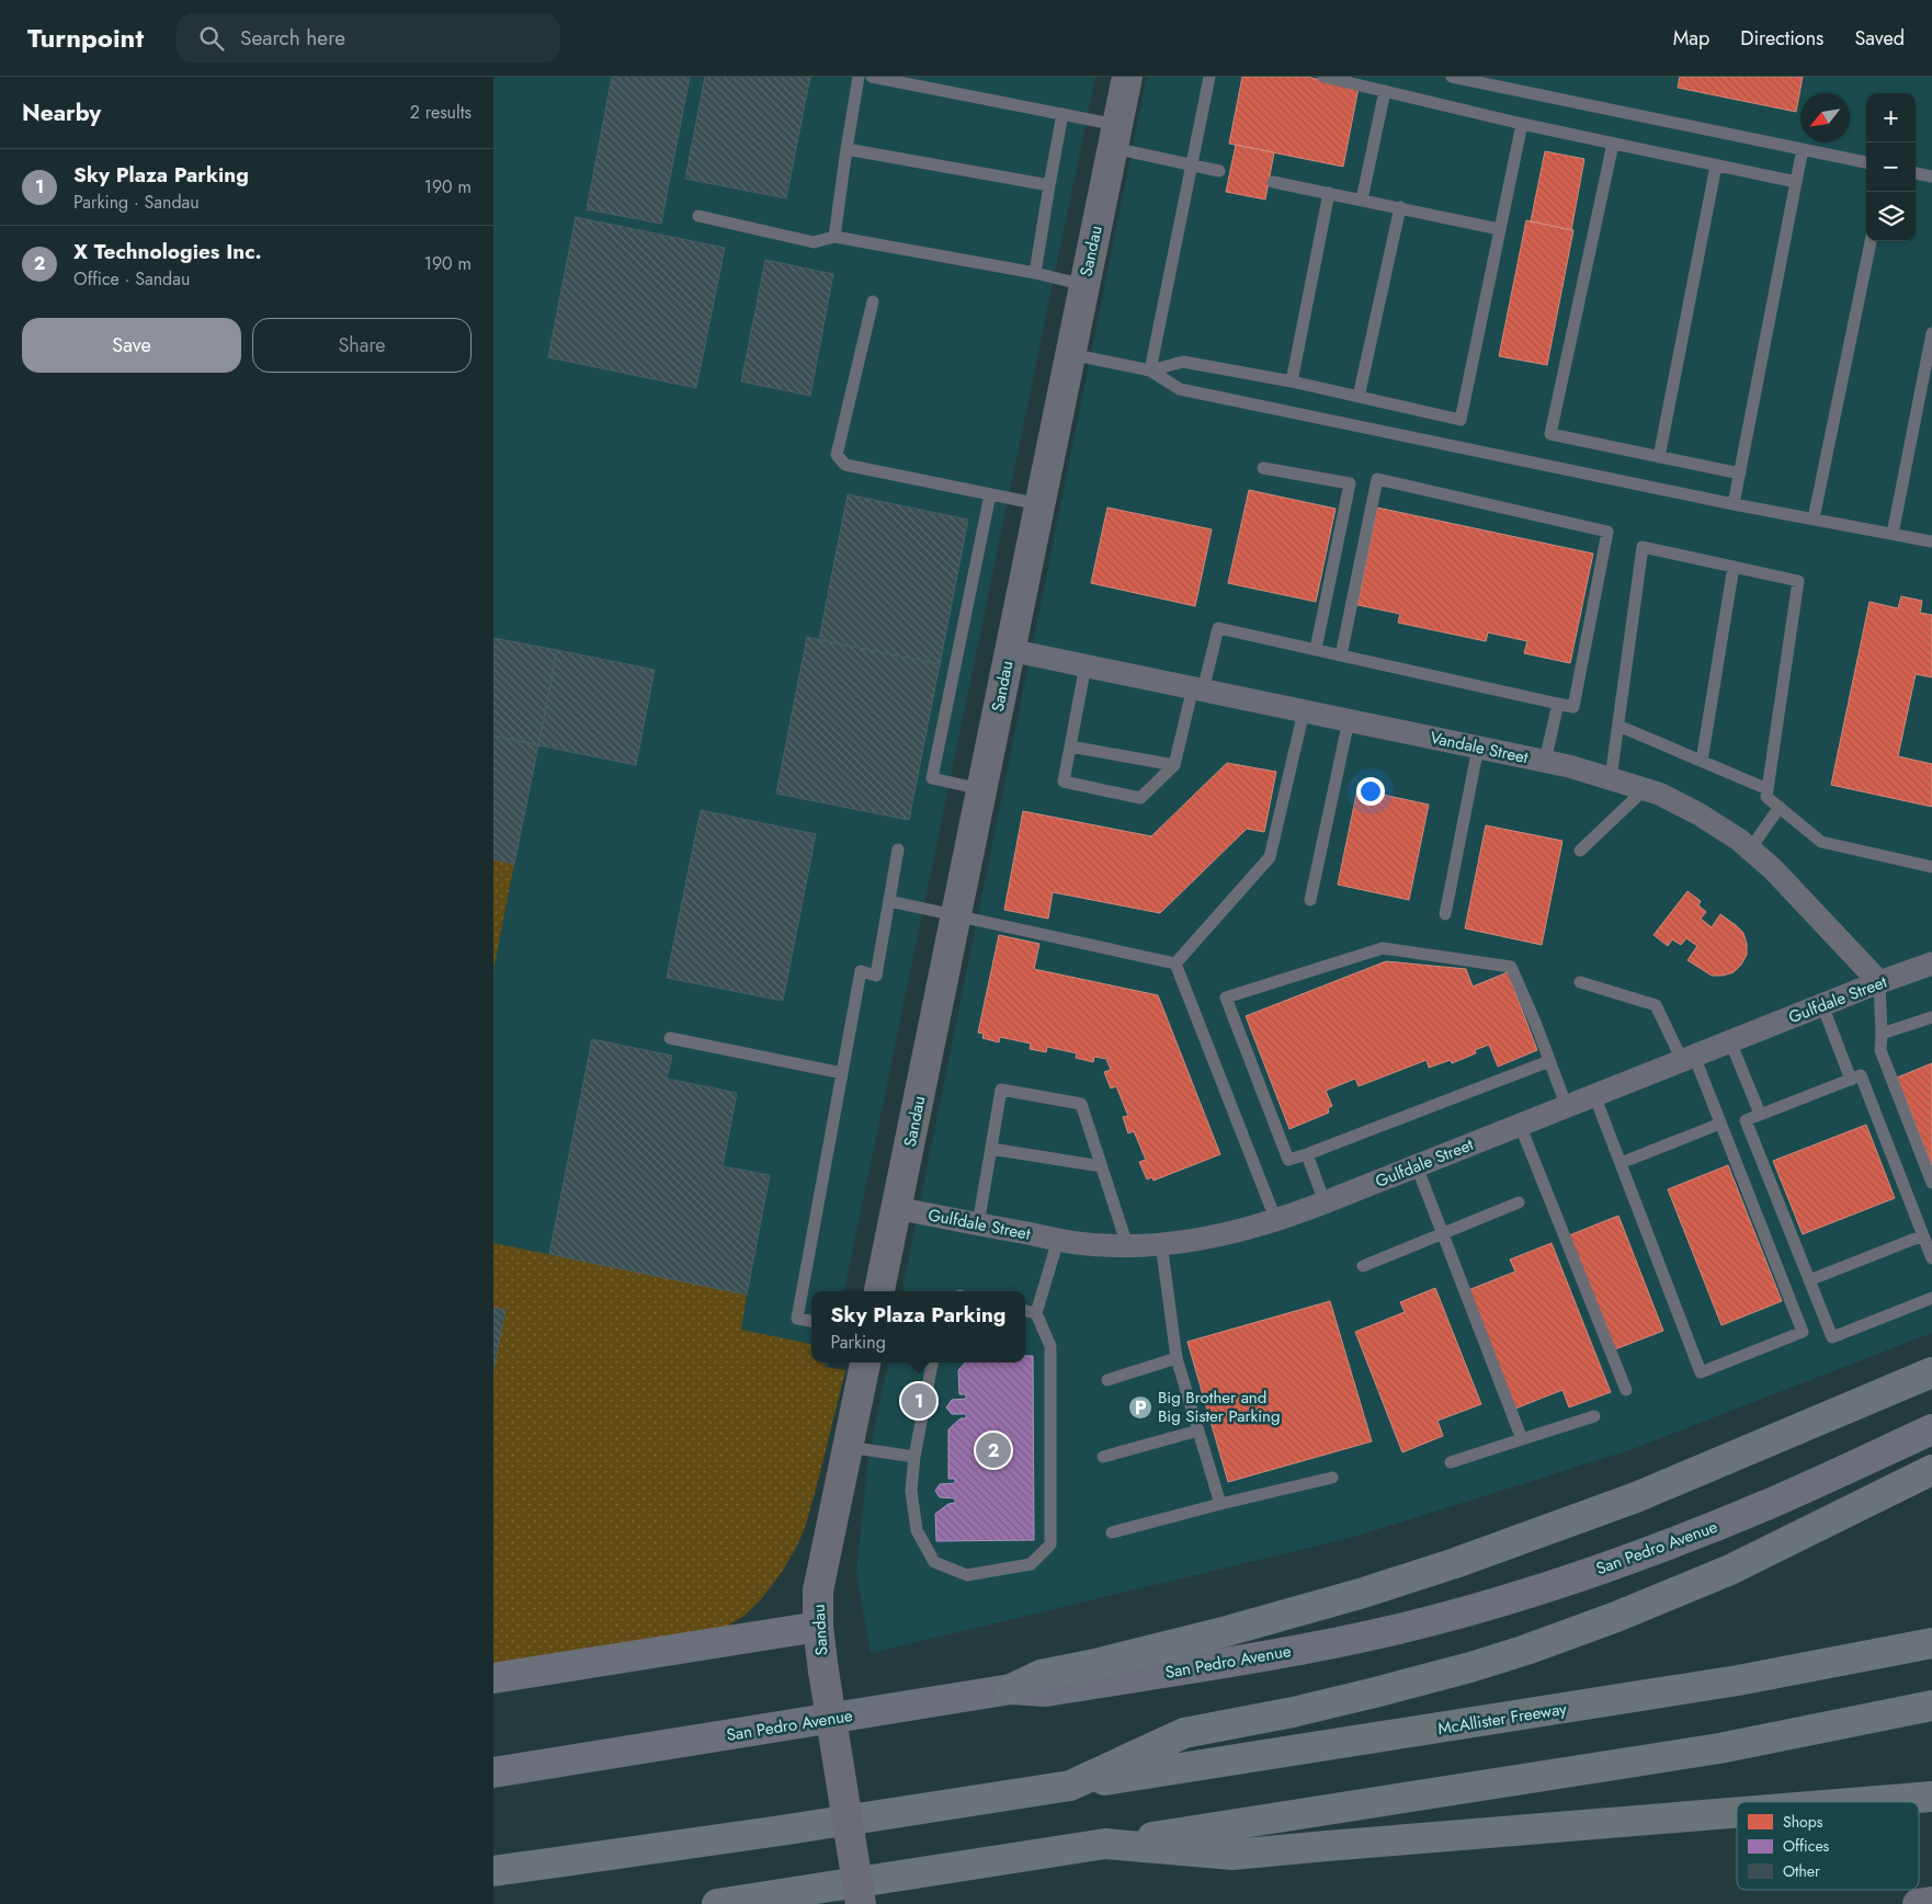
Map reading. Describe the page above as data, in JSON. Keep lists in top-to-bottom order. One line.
{"streets":{"highway":["McAllister Freeway"],"main road":["San Pedro Avenue"],"street":["Sandau","Vandale Street","Gulfdale Street"]},"crossings":[["Sandau","Vandale Street"],["Sandau","Gulfdale Street"],["Vandale Street","Gulfdale Street"]],"places":{"parking":["Big Brother and Big Sister Parking"]},"legend":["Shops","Offices","Other"],"north":"bottom left","page":{"header":"Turnpoint","search":"Search here","nav":["Map","Directions","Saved"],"heading":["Nearby","2 results"],"map_buttons":["+","−"],"list":[{"mark":"1","name":"Sky Plaza Parking","note":"Parking · Sandau","value":"190 m"},{"mark":"2","name":"X Technologies Inc.","note":"Office · Sandau","value":"190 m"}],"buttons":["Save","Share"],"popup":["Sky Plaza Parking","Parking"],"pins":["1","2"]}}
